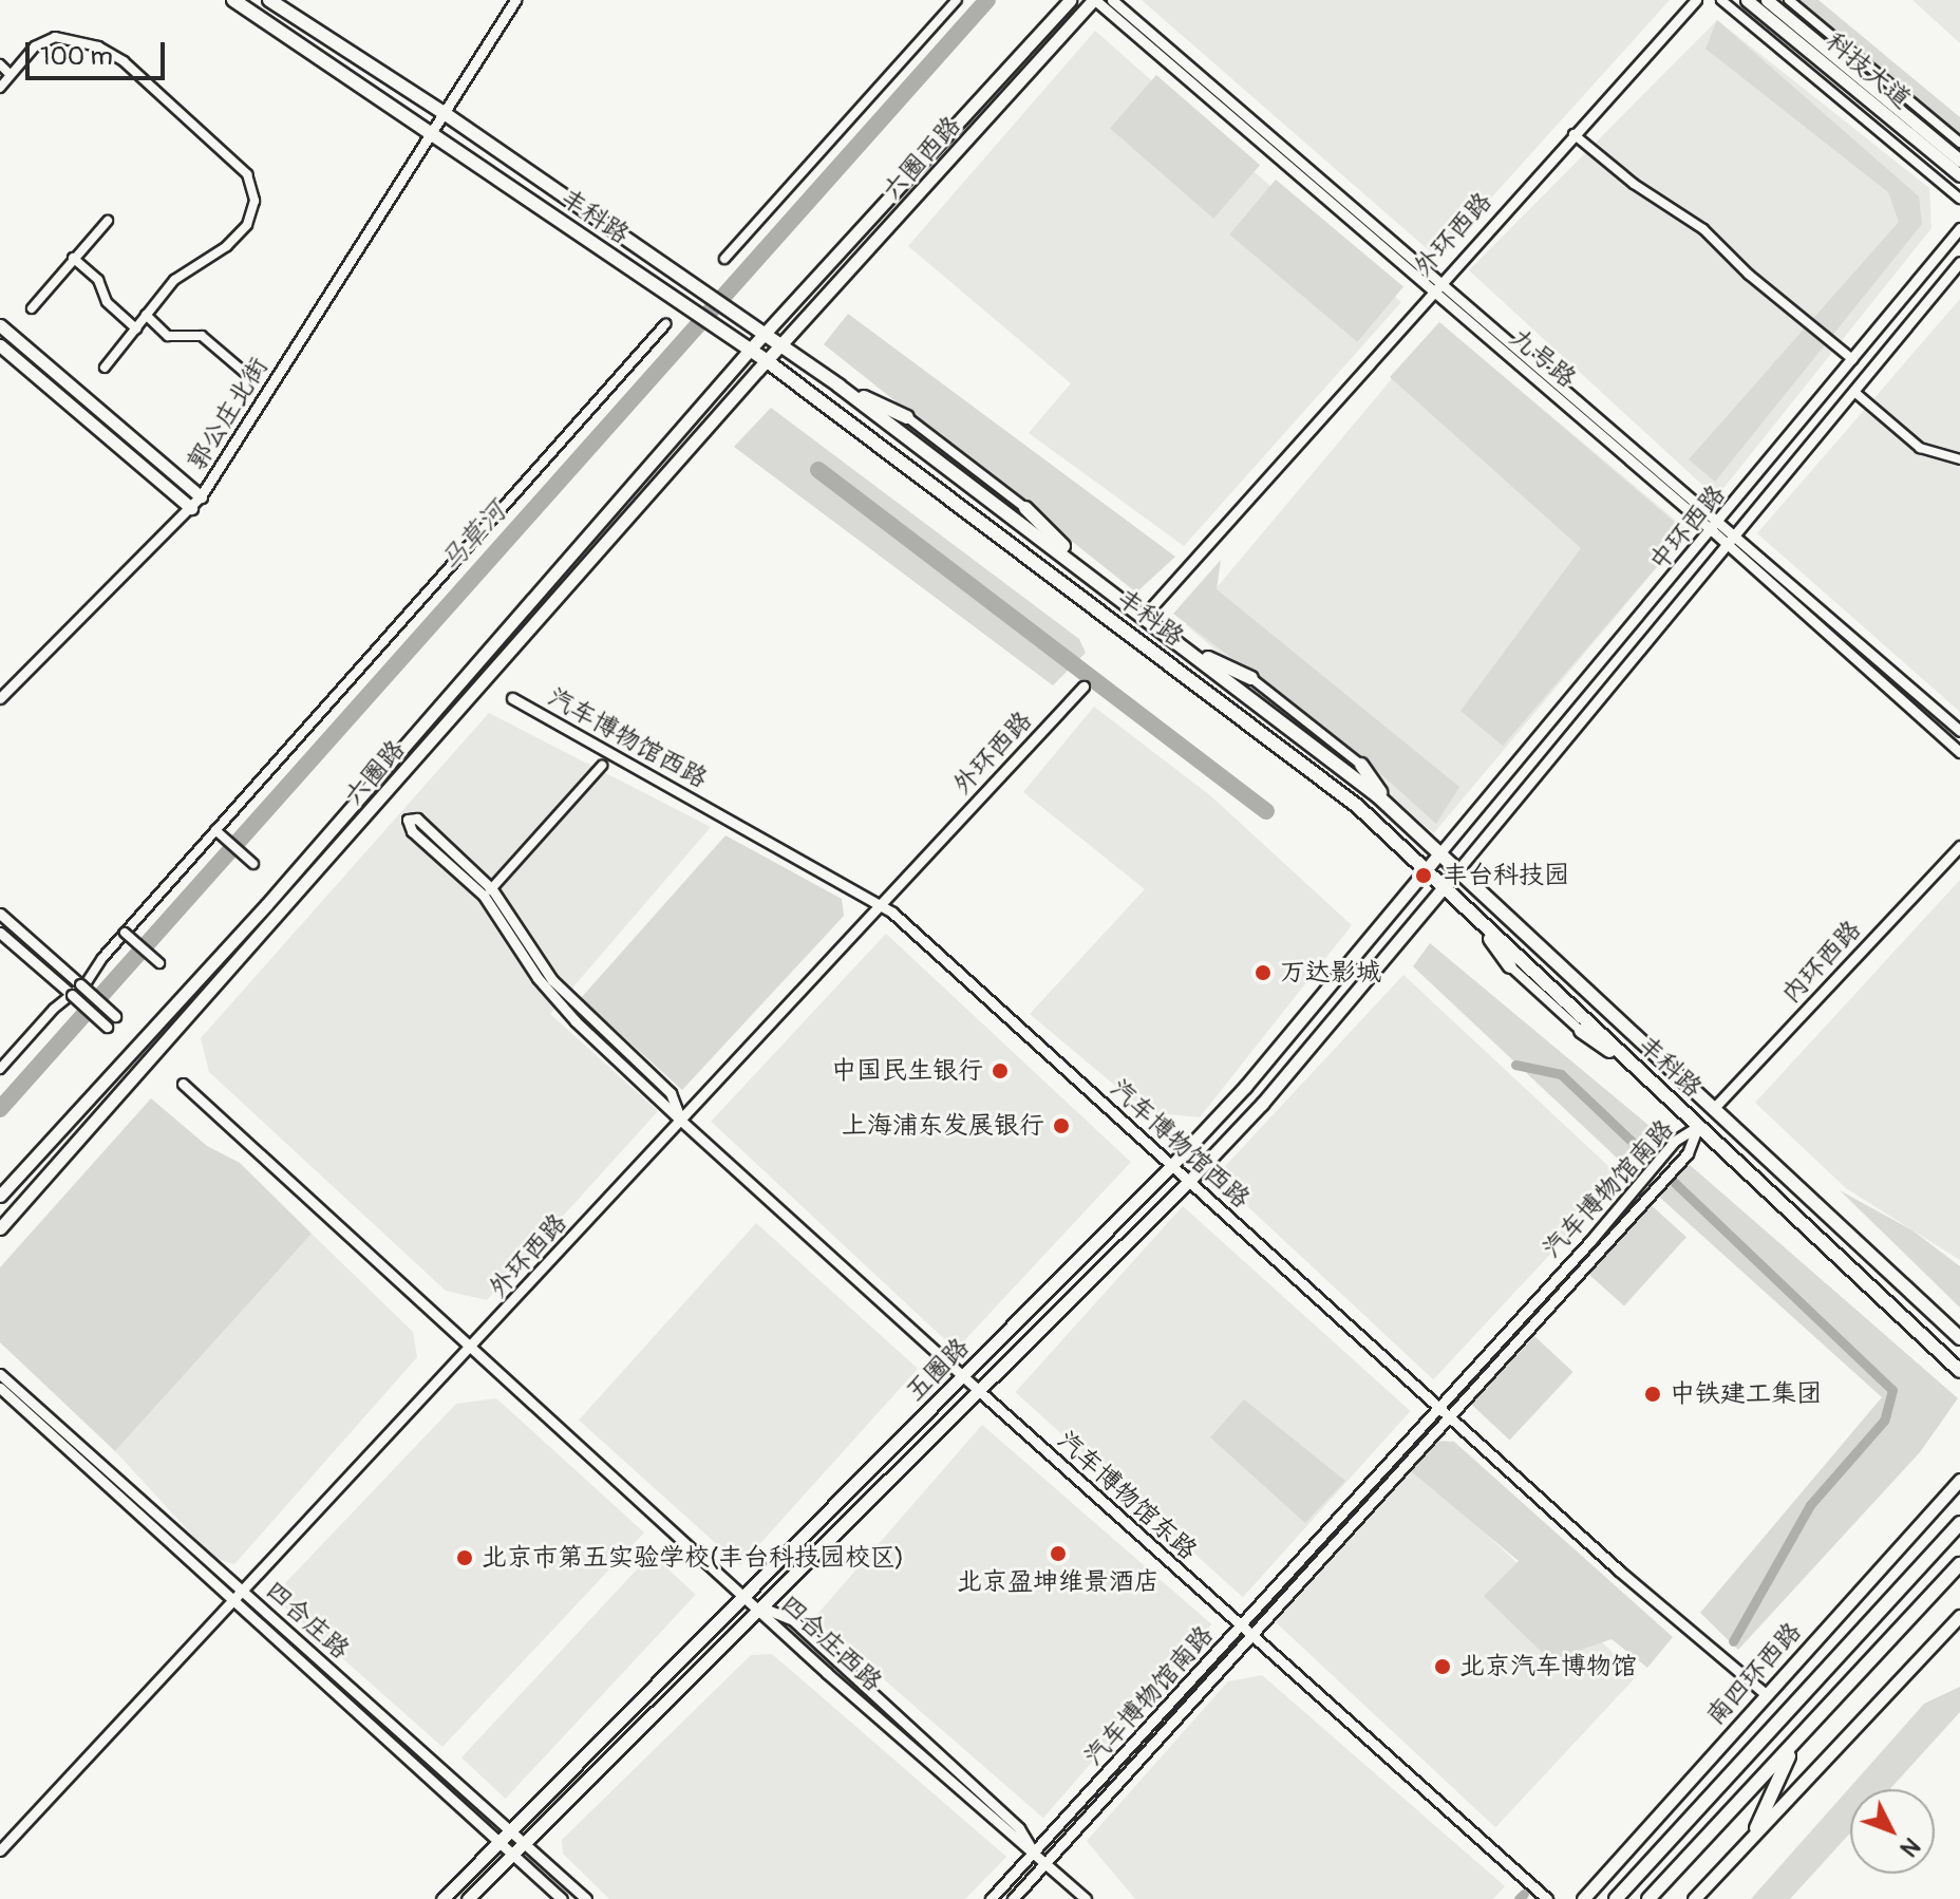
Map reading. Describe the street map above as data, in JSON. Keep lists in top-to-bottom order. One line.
{"streets":{"main road":["科技大道","六圈西路","丰科路","六圈路","五圈路","南四环西路"],"street":["外环西路","九号路","郭公庄北街","中环西路","汽车博物馆西路","内环西路","汽车博物馆南路","汽车博物馆东路","四合庄路","四合庄西路"]},"crossings":[["六圈西路","丰科路"],["六圈西路","九号路"],["六圈西路","六圈路"],["丰科路","外环西路"],["丰科路","郭公庄北街"],["丰科路","中环西路"],["丰科路","六圈路"],["丰科路","内环西路"],["丰科路","汽车博物馆南路"],["丰科路","五圈路"],["外环西路","九号路"],["外环西路","汽车博物馆西路"],["外环西路","汽车博物馆东路"],["外环西路","四合庄路"],["九号路","中环西路"],["中环西路","五圈路"],["汽车博物馆西路","汽车博物馆南路"],["汽车博物馆西路","五圈路"],["汽车博物馆西路","南四环西路"],["汽车博物馆南路","汽车博物馆东路"],["汽车博物馆南路","四合庄西路"],["五圈路","汽车博物馆东路"],["五圈路","四合庄路"],["五圈路","四合庄西路"]],"water":["马草河"],"places":["丰台科技园","万达影城","中国民生银行","上海浦东发展银行","中铁建工集团","北京盈坤维景酒店","北京市第五实验学校(丰台科技园校区)","北京汽车博物馆"],"scale_bar":"100 m","north":"bottom right"}
